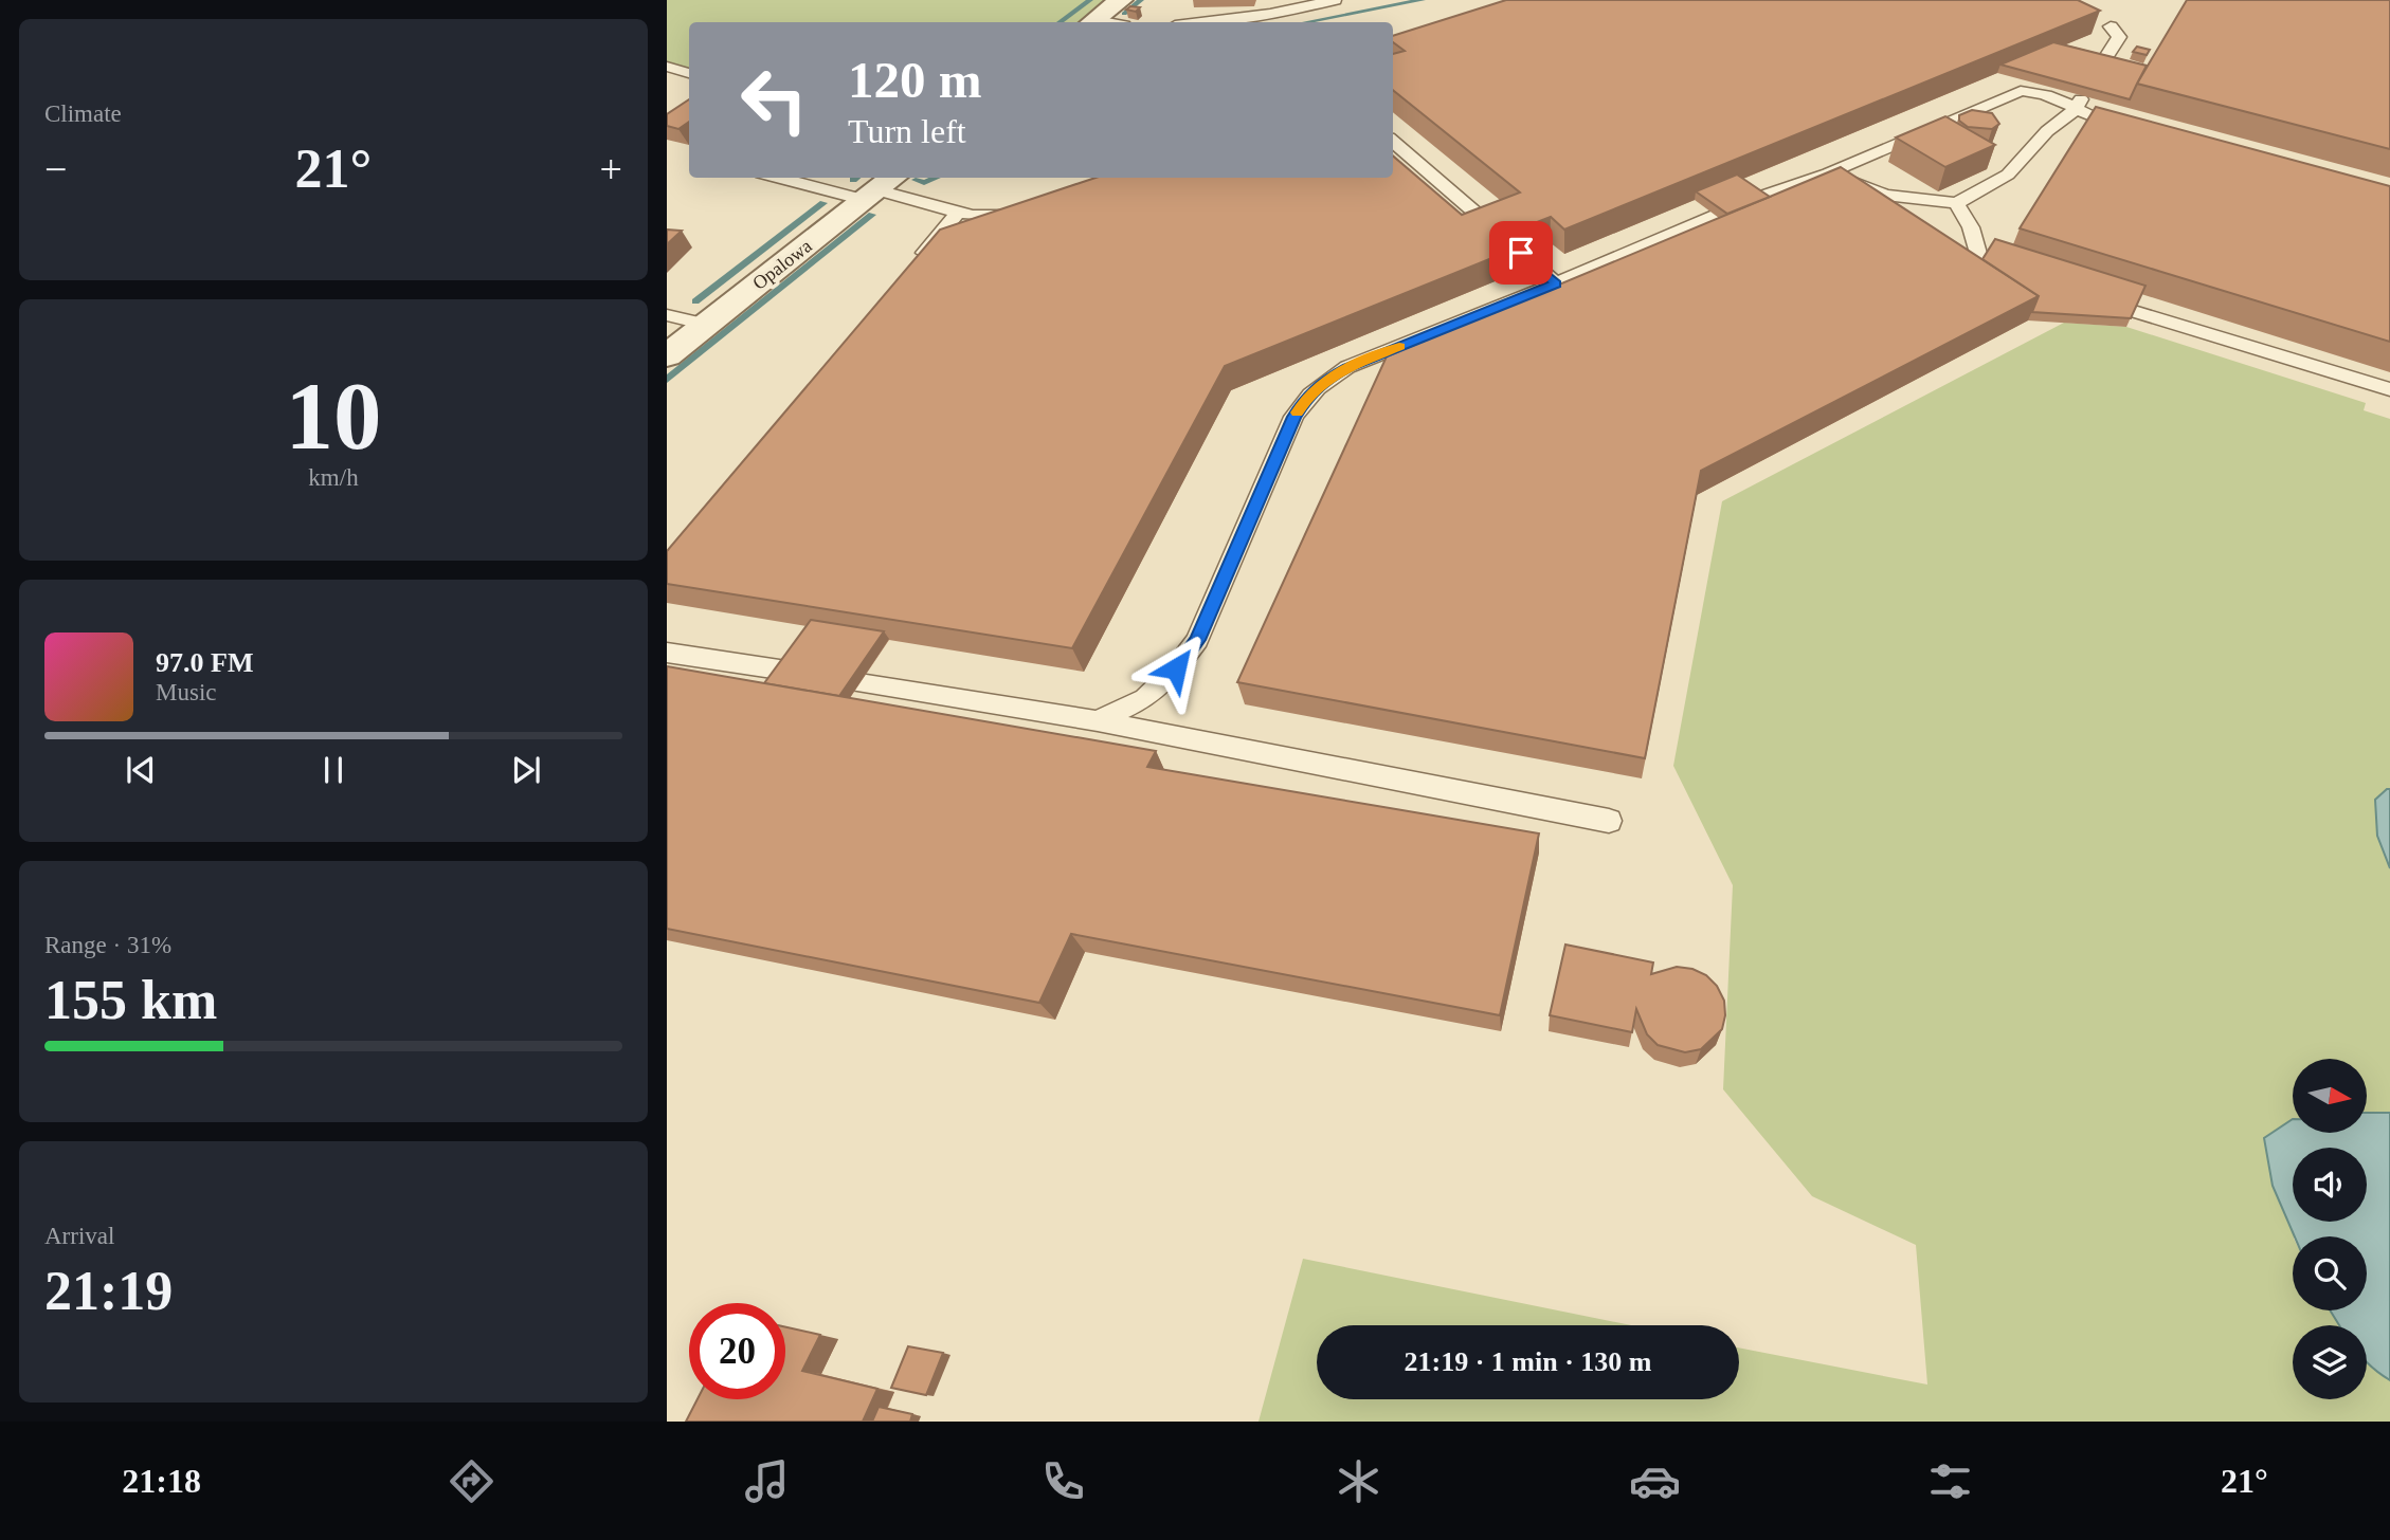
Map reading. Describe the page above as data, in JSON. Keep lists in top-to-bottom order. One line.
{"streets":{"street":["Opalowa"]},"north":"right","page":{"tile":["Climate",["10","km/h"],["Range · 31%","155 km"],["Arrival","21:19"]],"turn":["120 m","Turn left"],"heat":["−","21°","+"],"song":["97.0 FM","Music"],"limit":"20","trip":"21:19 · 1 min · 130 m","tabs":["21:18","21°"]}}
